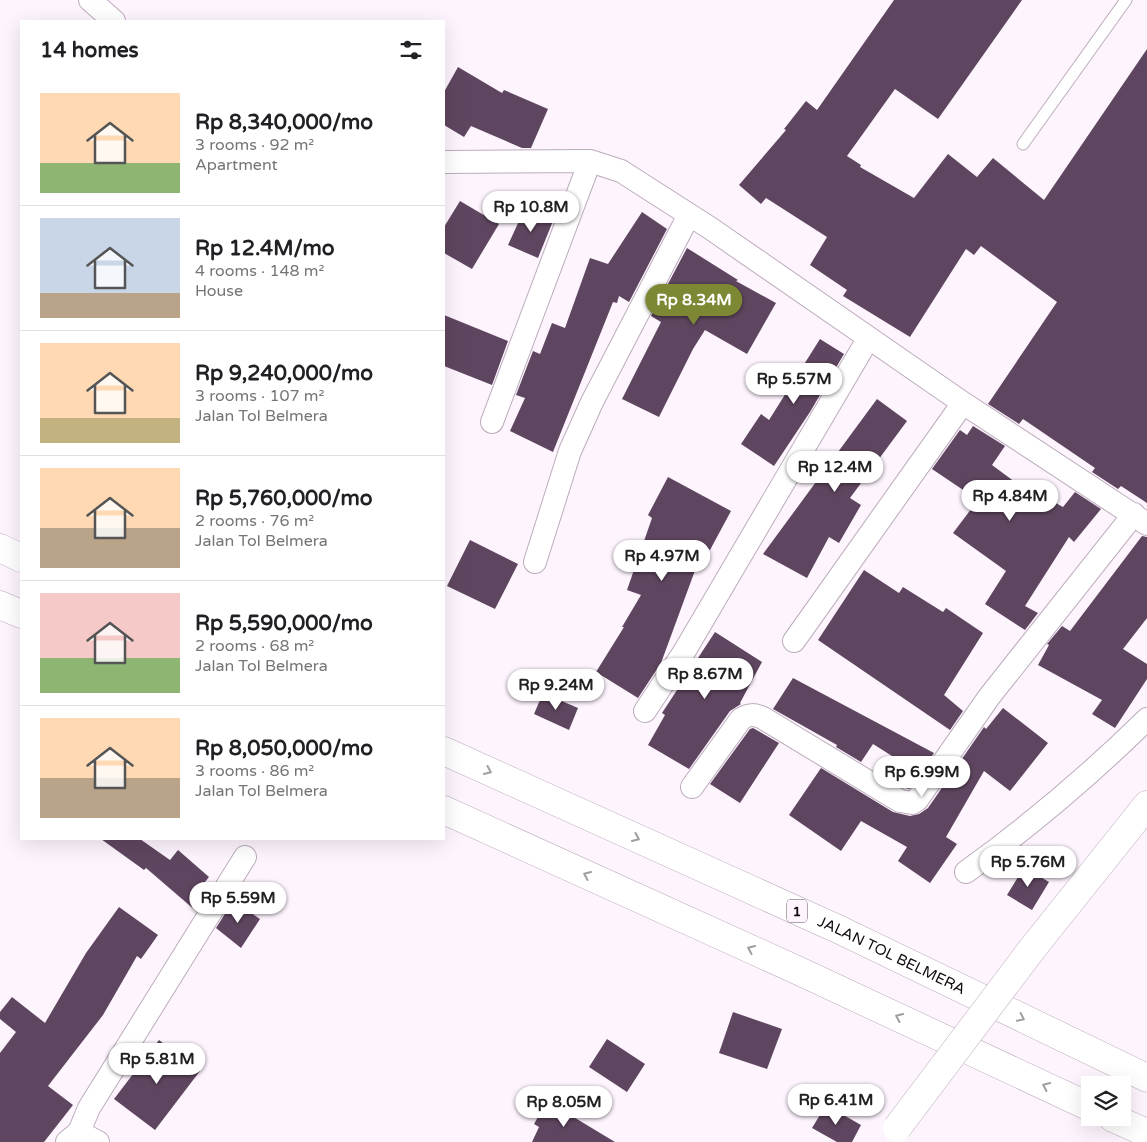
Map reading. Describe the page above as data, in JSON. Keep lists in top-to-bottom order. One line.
{"streets":{"main road":["1","JALAN TOL BELMERA"]},"page":{"heading":"14 homes","list":[{"name":"Rp 8,340,000/mo","note":"3 rooms · 92 m² · Apartment"},{"name":"Rp 12.4M/mo","note":"4 rooms · 148 m² · House"},{"name":"Rp 9,240,000/mo","note":"3 rooms · 107 m² · Jalan Tol Belmera"},{"name":"Rp 5,760,000/mo","note":"2 rooms · 76 m² · Jalan Tol Belmera"},{"name":"Rp 5,590,000/mo","note":"2 rooms · 68 m² · Jalan Tol Belmera"},{"name":"Rp 8,050,000/mo","note":"3 rooms · 86 m² · Jalan Tol Belmera"}],"price":["Rp 10.8M","Rp 8.34M","Rp 5.57M","Rp 12.4M","Rp 4.84M","Rp 4.97M","Rp 8.67M","Rp 9.24M","Rp 6.99M","Rp 5.76M","Rp 5.59M","Rp 5.81M","Rp 6.41M","Rp 8.05M"]}}
